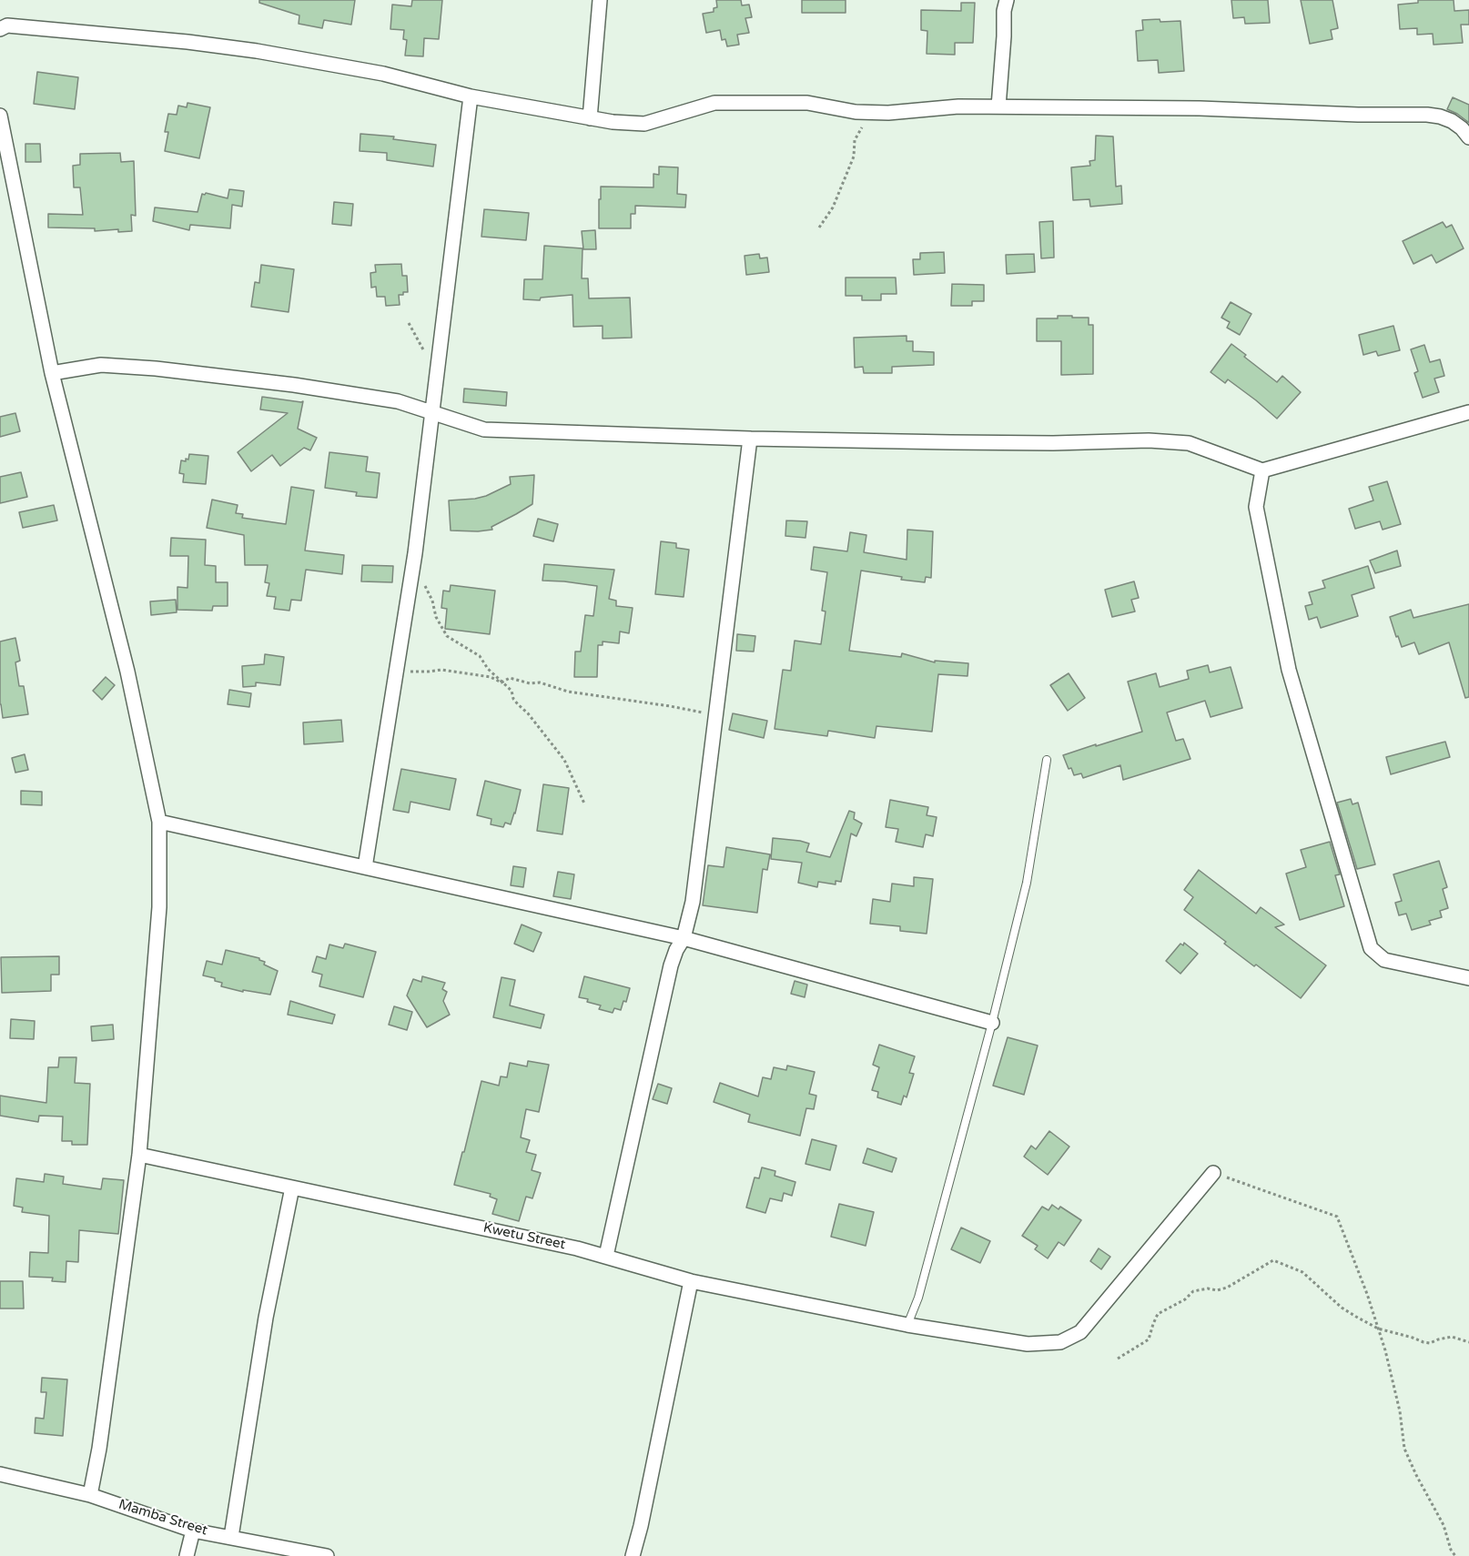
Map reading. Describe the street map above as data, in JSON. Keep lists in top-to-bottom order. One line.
{"streets":{"street":["Kwetu Street","Mamba Street"]}}
